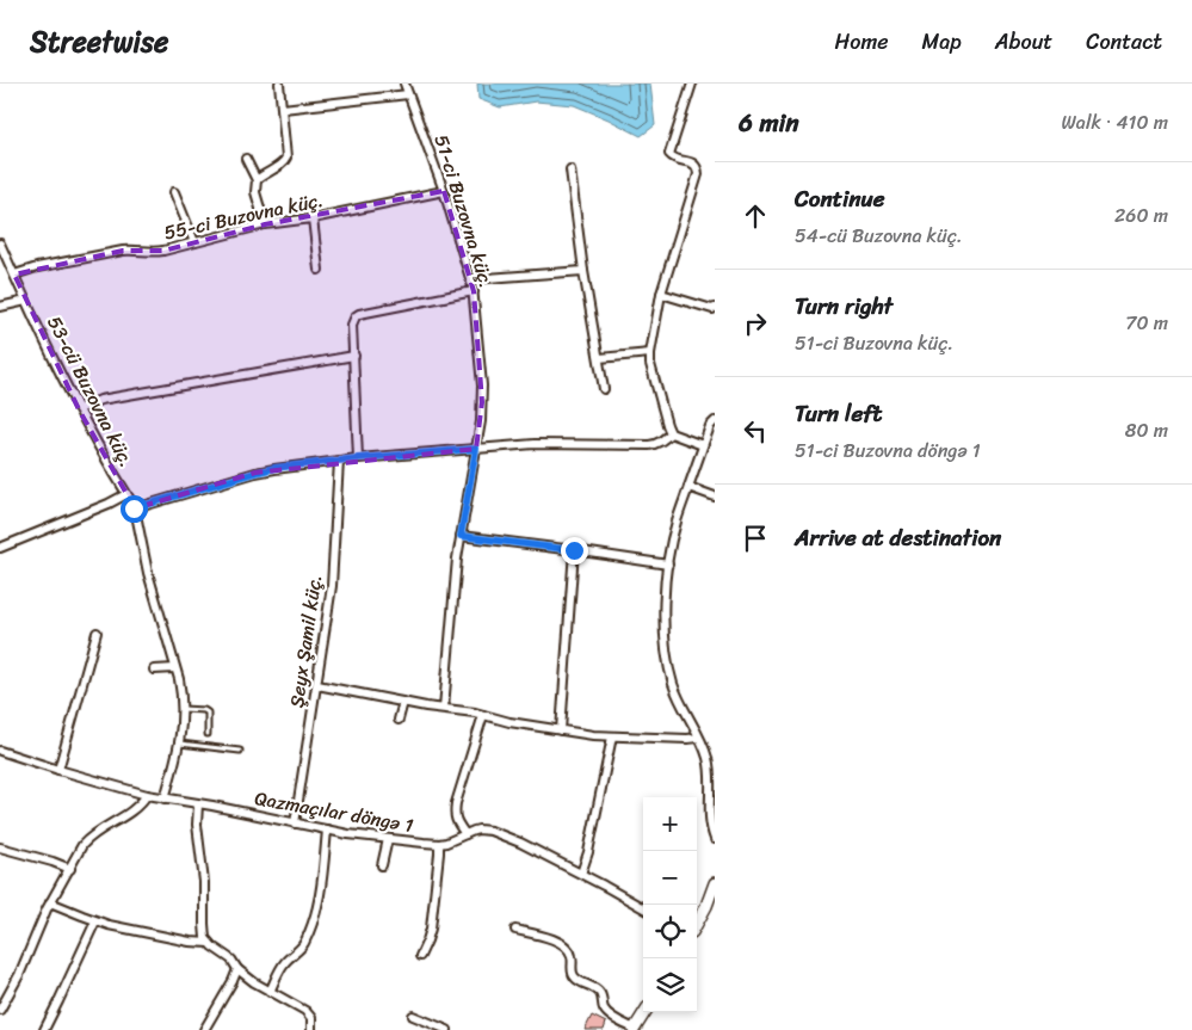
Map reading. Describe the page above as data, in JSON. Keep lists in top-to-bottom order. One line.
{"streets":{"street":["51-ci Buzovna küç.","55-ci Buzovna küç.","53-cü Buzovna küç.","Şeyx Şamil küç.","Qazmaçılar döngə 1"]},"crossings":[["51-ci Buzovna küç.","55-ci Buzovna küç."],["55-ci Buzovna küç.","53-cü Buzovna küç."],["53-cü Buzovna küç.","Qazmaçılar döngə 1"],["Şeyx Şamil küç.","Qazmaçılar döngə 1"]],"page":{"header":"Streetwise","nav":["Home","Map","About","Contact"],"heading":["6 min","Walk · 410 m"],"list":[["Continue","54-cü Buzovna küç.","260 m"],["Turn right","51-ci Buzovna küç.","70 m"],["Turn left","51-ci Buzovna döngə 1","80 m"],"Arrive at destination"],"map_buttons":["+","−"]}}
